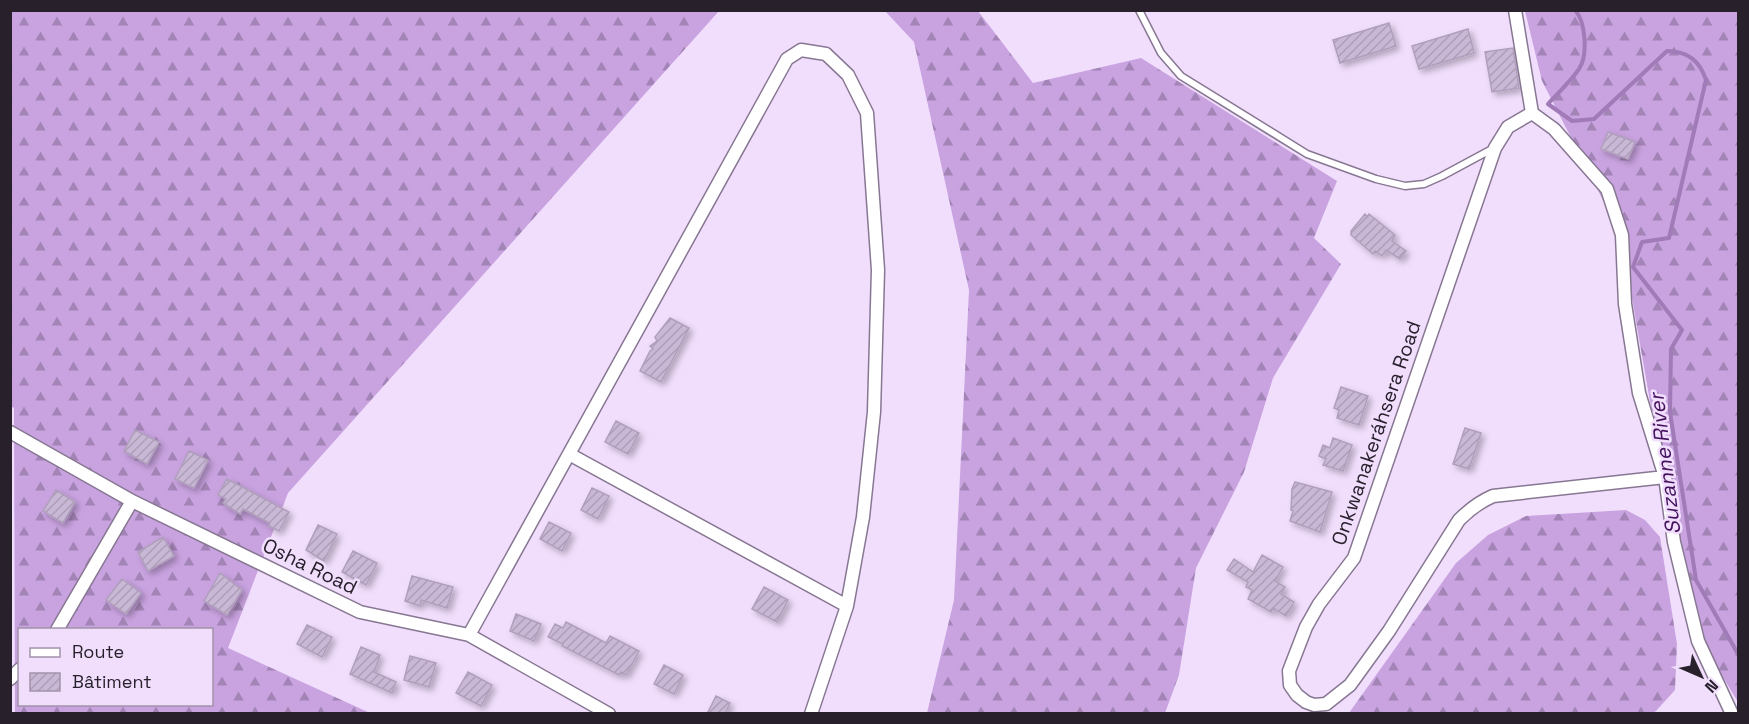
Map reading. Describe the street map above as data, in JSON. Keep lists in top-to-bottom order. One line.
{"streets":{"street":["Onkwanakeráhsera Road","Osha Road"]},"water":["Suzanne River"],"legend":["Route","Bâtiment"],"north":"bottom right"}
